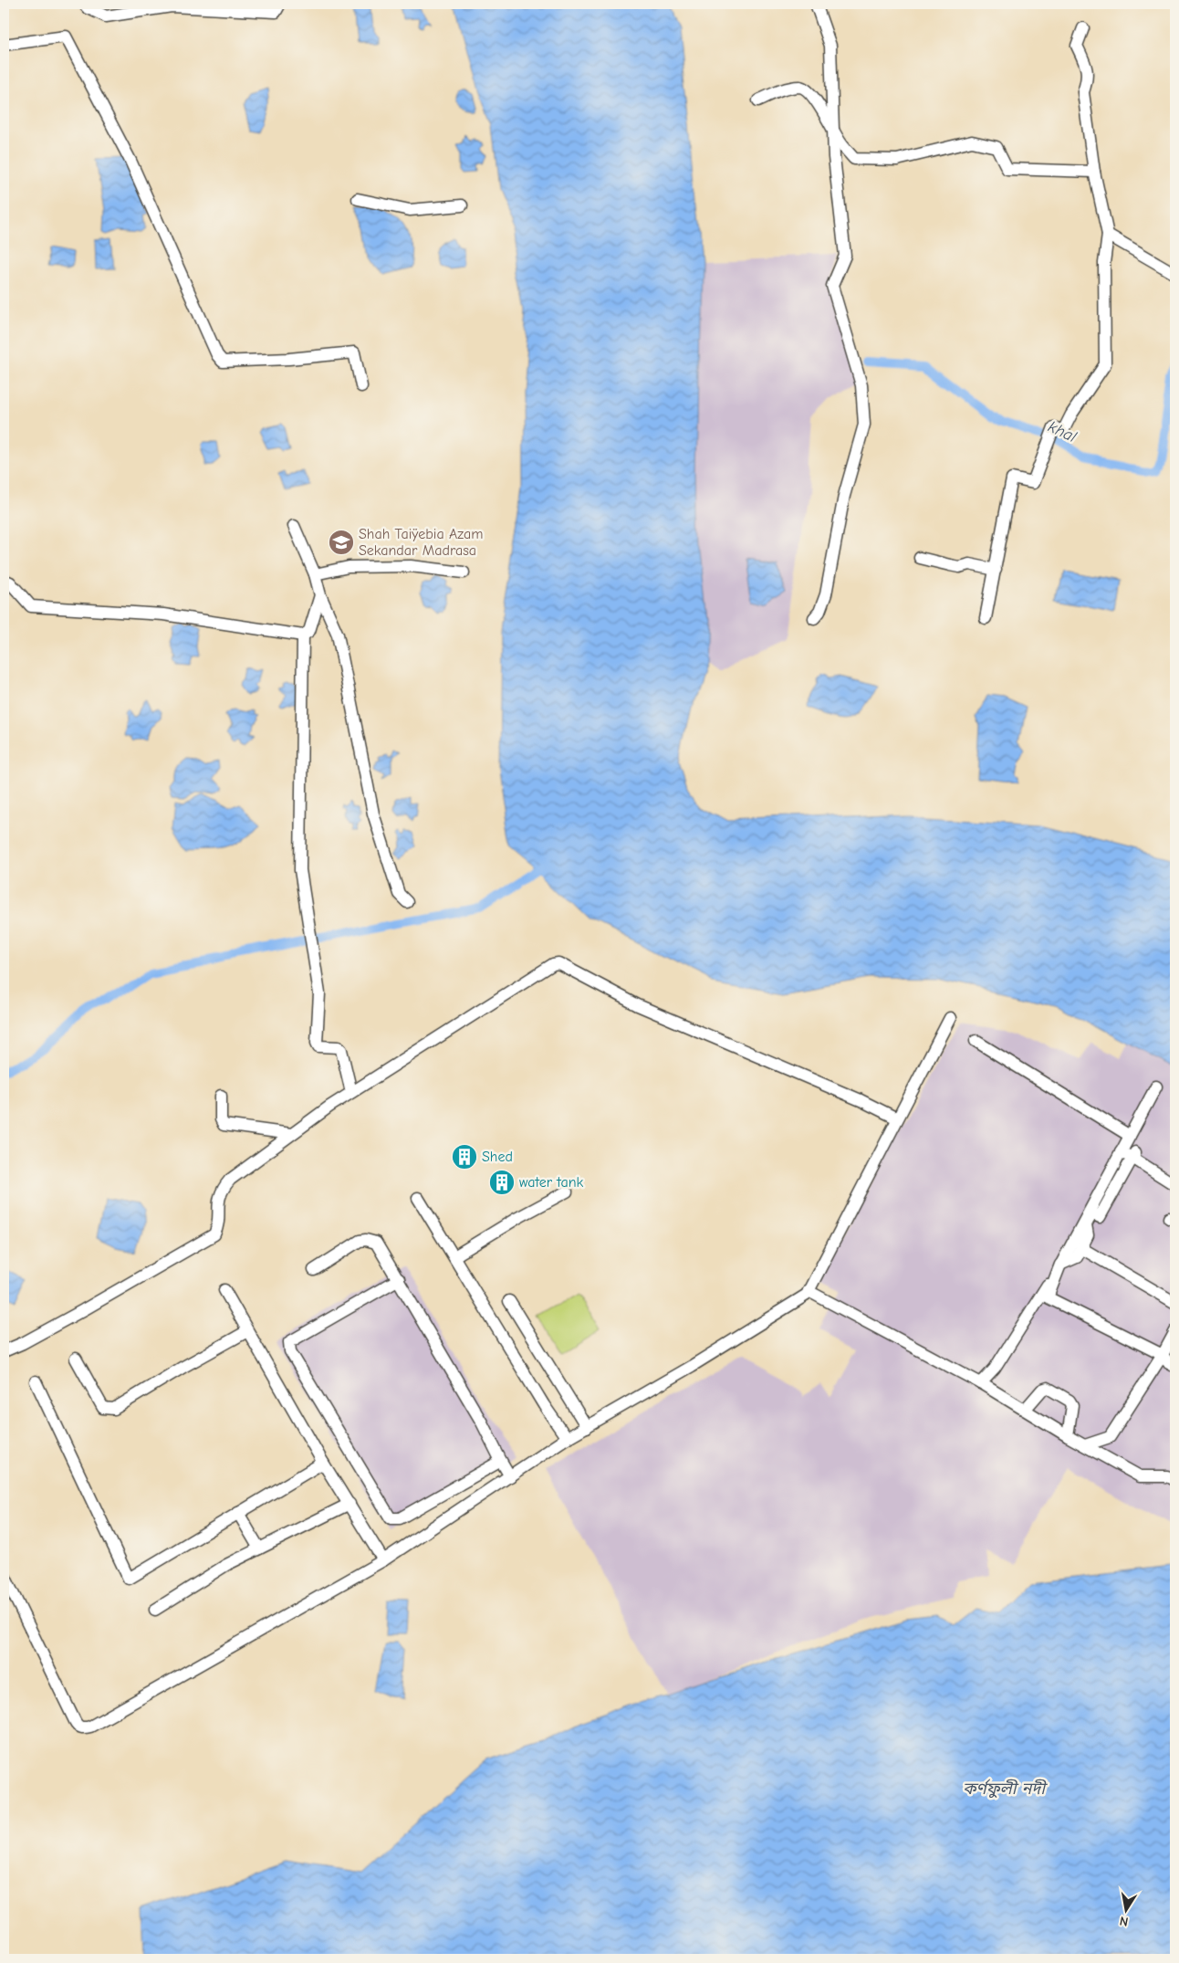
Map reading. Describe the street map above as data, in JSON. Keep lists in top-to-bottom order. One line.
{"water":["khal","কর্ণফুলী নদী"],"places":{"school or university":["Shah Taiÿebia Azam Sekandar Madrasa"],"building":["Shed","water tank"]},"north":"bottom"}
